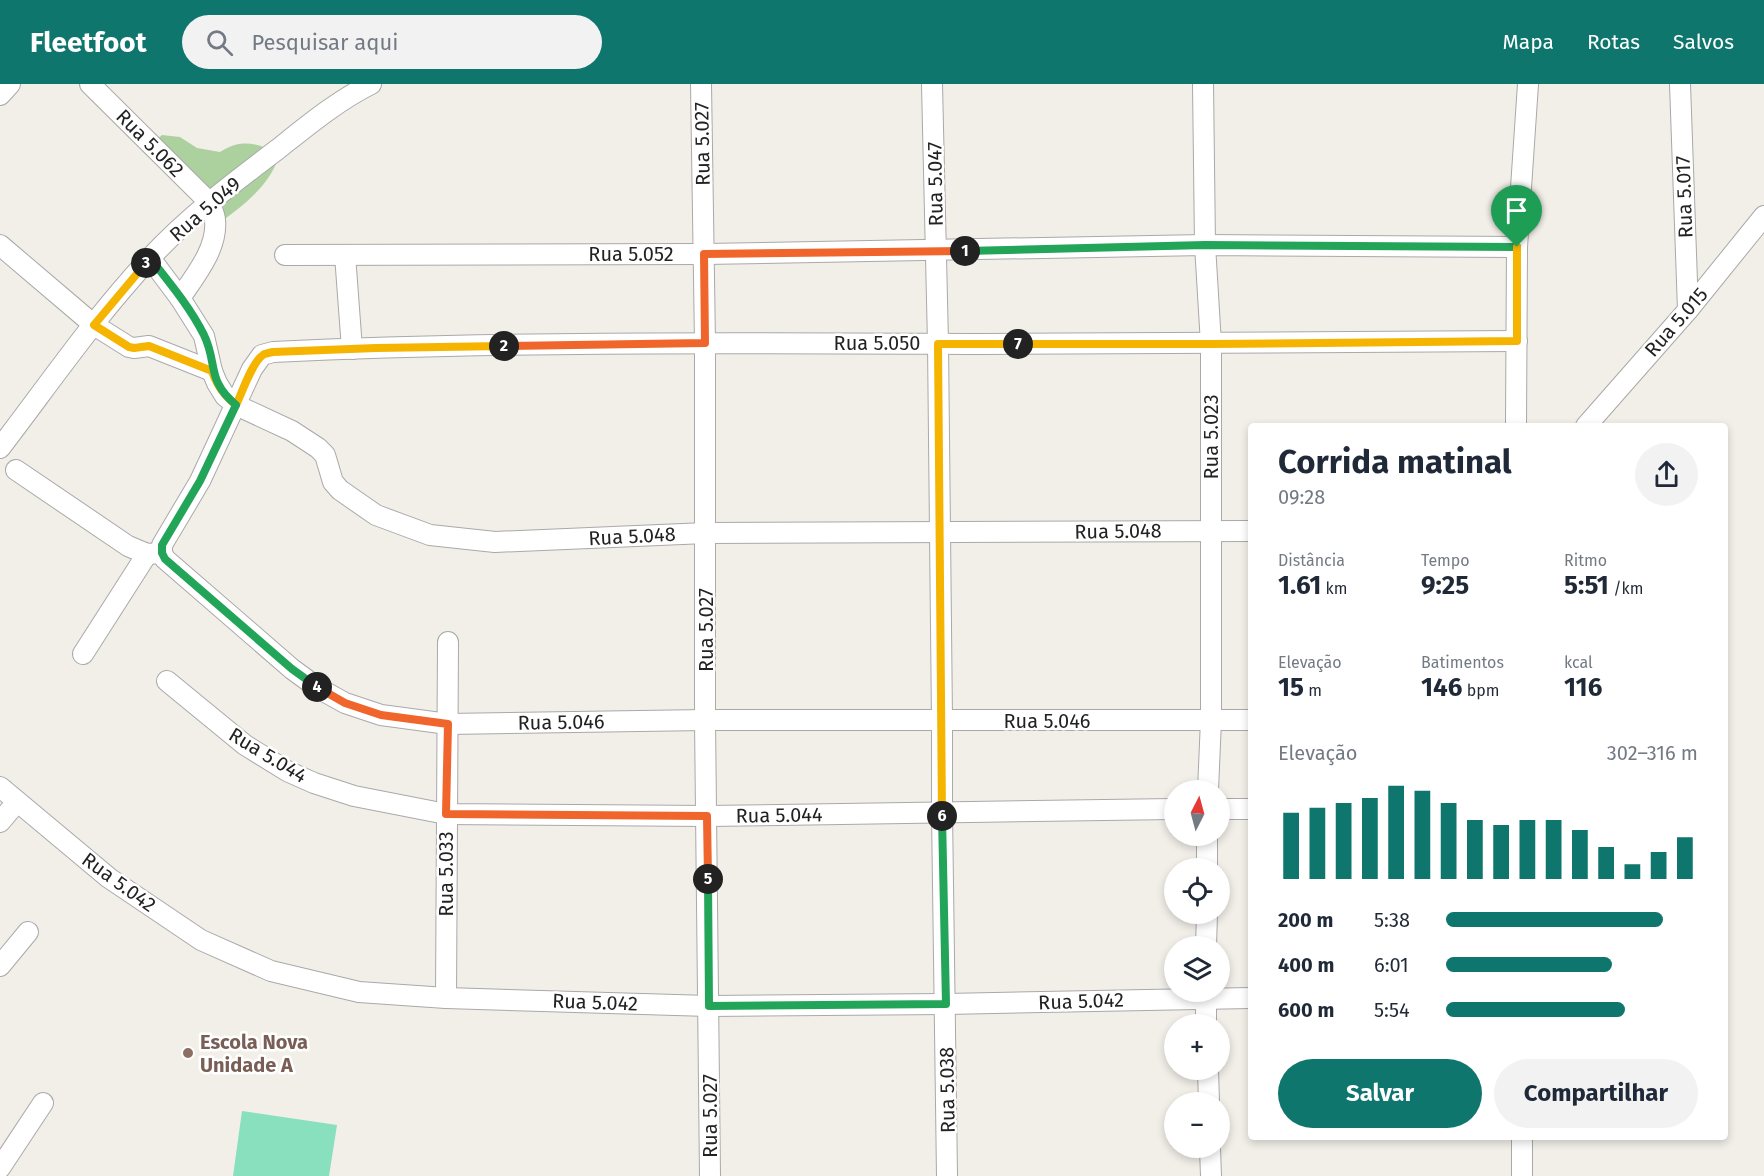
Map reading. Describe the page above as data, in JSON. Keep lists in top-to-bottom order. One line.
{"streets":{"street":["Rua 5.062","Rua 5.027","Rua 5.047","Rua 5.017","Rua 5.049","Rua 5.052","Rua 5.015","Rua 5.050","Rua 5.023","Rua 5.048","Rua 5.046","Rua 5.044","Rua 5.033","Rua 5.042","Rua 5.038"]},"crossings":[["Rua 5.062","Rua 5.049"],["Rua 5.027","Rua 5.052"],["Rua 5.027","Rua 5.050"],["Rua 5.027","Rua 5.048"],["Rua 5.027","Rua 5.046"],["Rua 5.027","Rua 5.044"],["Rua 5.027","Rua 5.042"],["Rua 5.047","Rua 5.052"],["Rua 5.047","Rua 5.050"],["Rua 5.047","Rua 5.048"],["Rua 5.047","Rua 5.046"],["Rua 5.047","Rua 5.044"],["Rua 5.047","Rua 5.042"],["Rua 5.047","Rua 5.038"],["Rua 5.017","Rua 5.015"],["Rua 5.049","Rua 5.048"],["Rua 5.052","Rua 5.023"],["Rua 5.050","Rua 5.023"],["Rua 5.050","Rua 5.048"],["Rua 5.023","Rua 5.048"],["Rua 5.023","Rua 5.046"],["Rua 5.046","Rua 5.033"],["Rua 5.044","Rua 5.033"],["Rua 5.033","Rua 5.042"],["Rua 5.042","Rua 5.038"]],"places":["Escola Nova Unidade A"],"north":"top","page":{"header":"Fleetfoot","search":"Pesquisar aqui","nav":["Mapa","Rotas","Salvos"],"pins":["1","3","7","2","4","6","5"],"heading":["Corrida matinal","09:28"],"stats":[["Distância","1.61 km"],["Tempo","9:25"],["Ritmo","5:51 /km"],["Elevação","15 m"],["Batimentos","146 bpm"],["kcal","116"]],"chart":["Elevação","302–316 m"],"map_buttons":["+","−"],"list":[{"name":"200 m","note":"5:38"},{"name":"400 m","note":"6:01"},{"name":"600 m","note":"5:54"}],"buttons":["Salvar","Compartilhar"]}}
